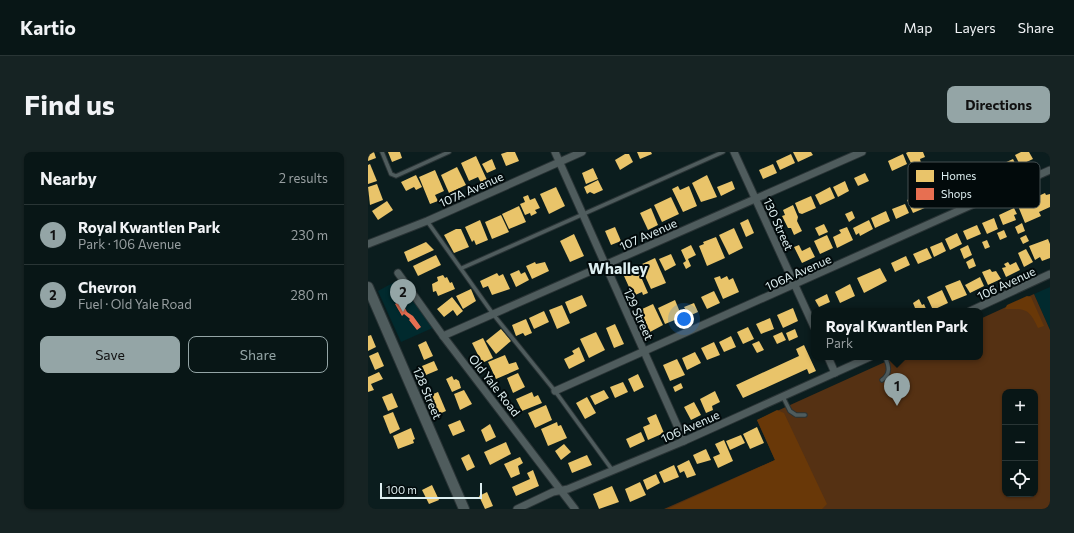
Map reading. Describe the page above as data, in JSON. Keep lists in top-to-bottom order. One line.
{"streets":{"main road":["128 Street"],"street":["107A Avenue","130 Street","107 Avenue","106A Avenue","106 Avenue","129 Street","Old Yale Road"]},"crossings":[["107A Avenue","129 Street"],["130 Street","107 Avenue"],["130 Street","106A Avenue"],["107 Avenue","129 Street"],["107 Avenue","Old Yale Road"],["106A Avenue","129 Street"],["106 Avenue","129 Street"],["106 Avenue","Old Yale Road"]],"districts":["Whalley"],"legend":["Homes","Shops"],"scale_bar":"100 m","page":{"header":"Kartio","nav":["Map","Layers","Share"],"buttons":["Directions",["Save","Share"]],"title":"Find us","heading":["Nearby","2 results"],"list":[{"mark":"1","name":"Royal Kwantlen Park","note":"Park · 106 Avenue","value":"230 m"},{"mark":"2","name":"Chevron","note":"Fuel · Old Yale Road","value":"280 m"}],"pins":["2","1"],"popup":["Royal Kwantlen Park","Park"],"map_buttons":["+","−"],"scale":"100 m"}}
